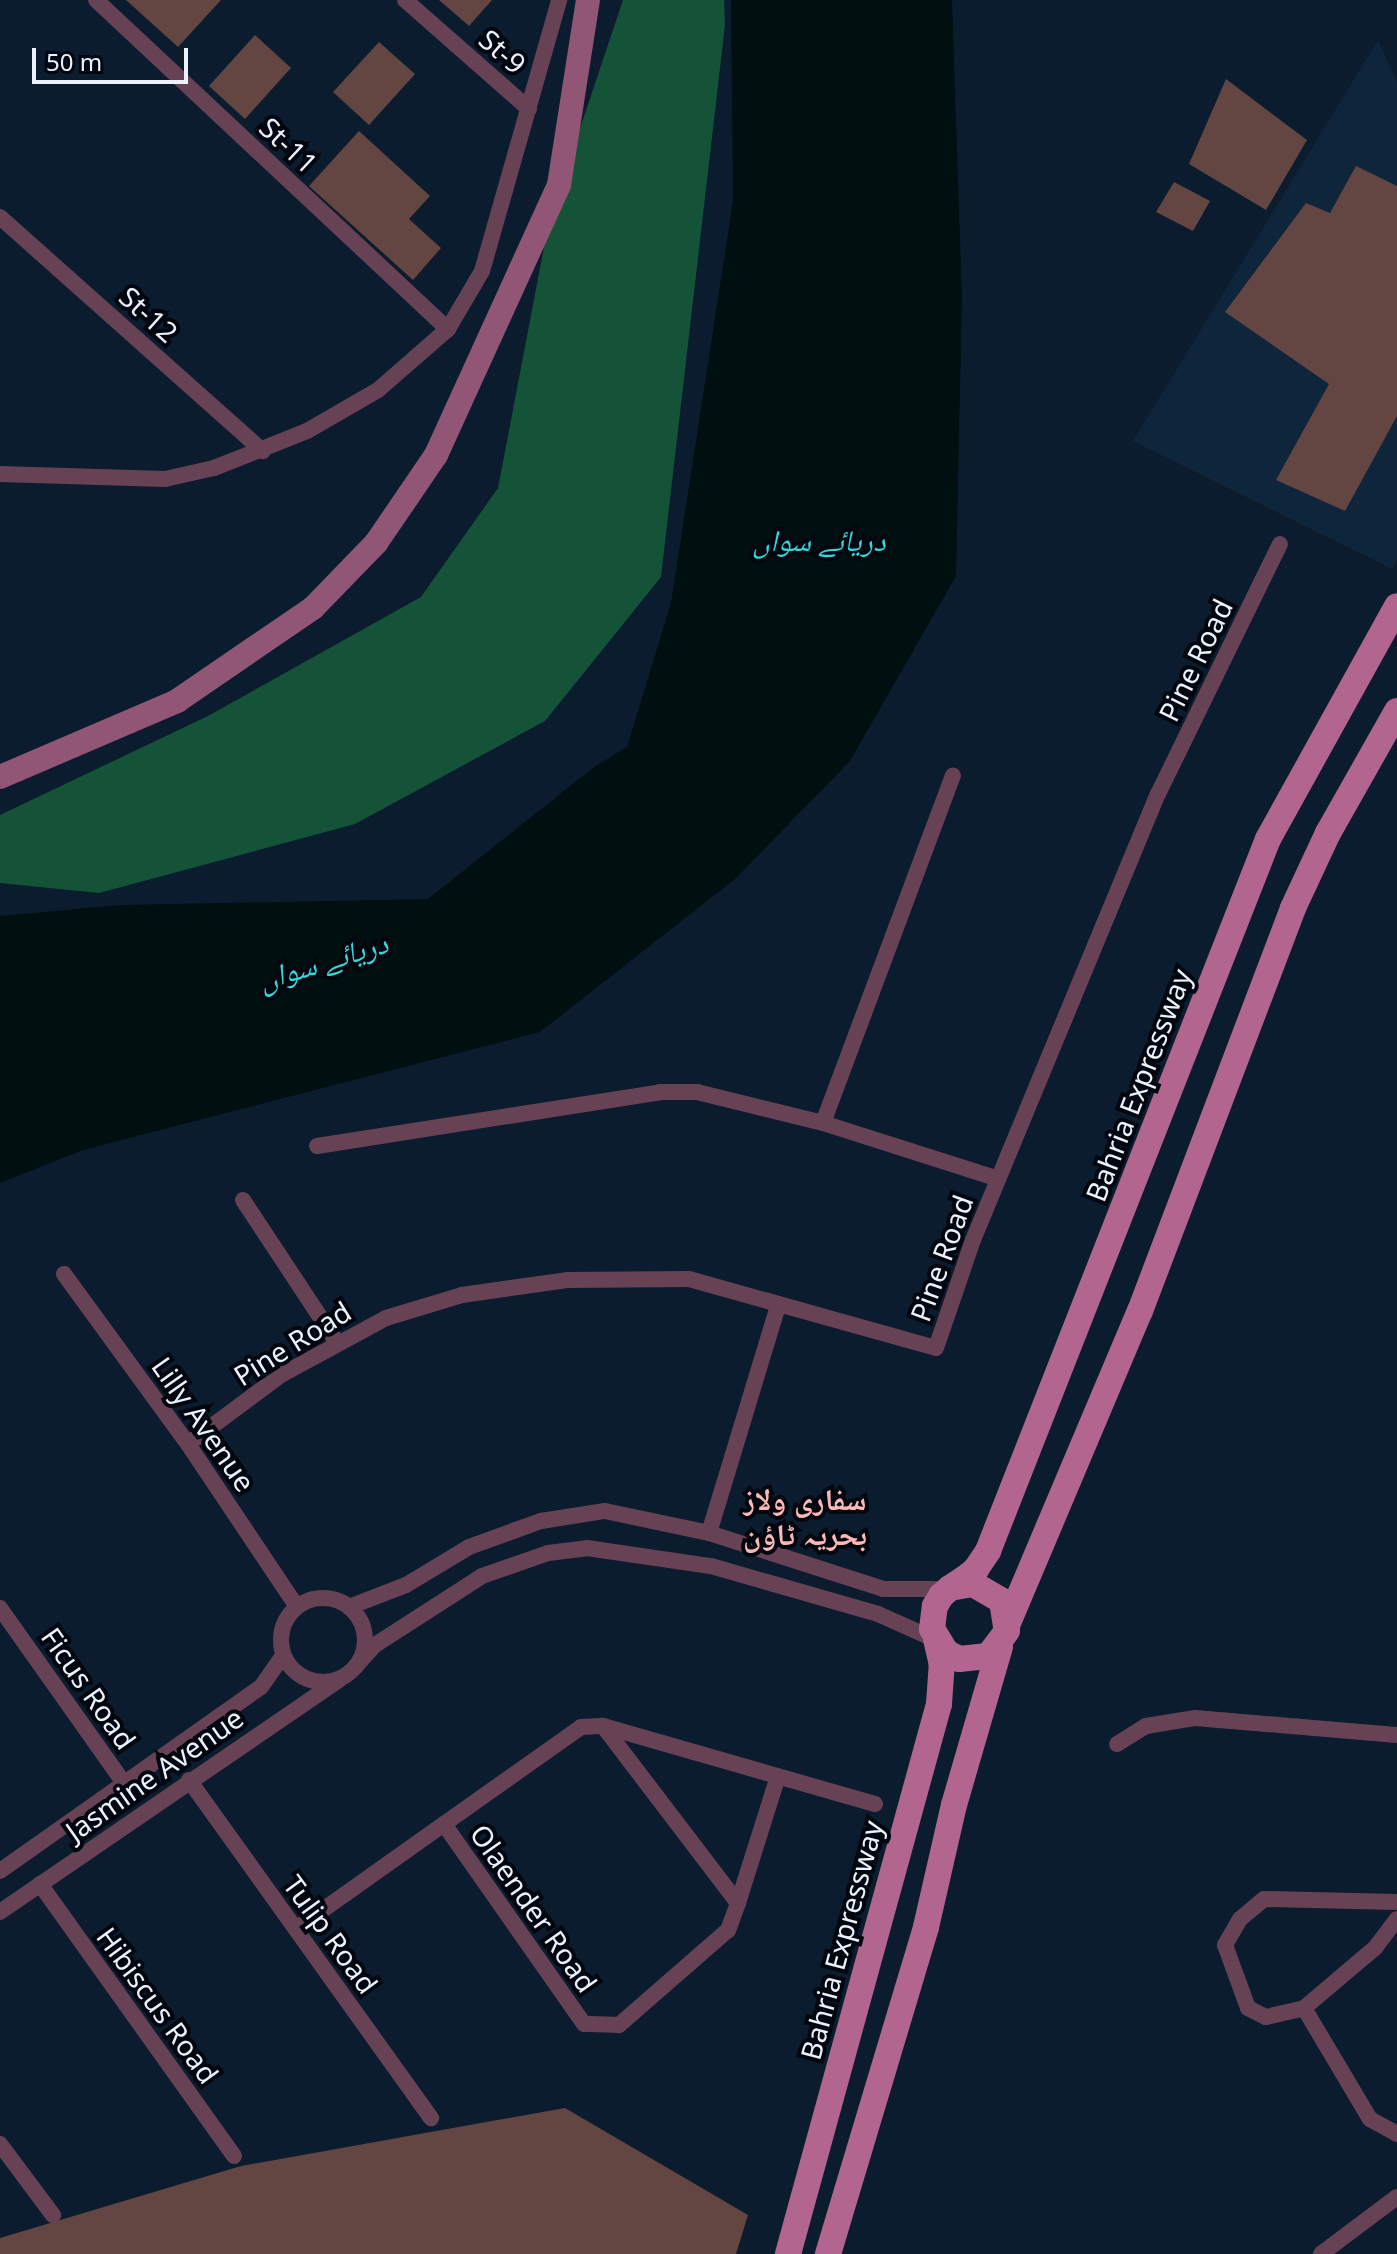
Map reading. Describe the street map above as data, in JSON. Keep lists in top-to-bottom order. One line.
{"streets":{"main road":["Bahria Expressway"],"street":["St-9","St-11","St-12","Pine Road","Lilly Avenue","Ficus Road","Jasmine Avenue","Olaender Road","Tulip Road","Hibiscus Road"]},"crossings":[["Pine Road","Lilly Avenue"],["Lilly Avenue","Jasmine Avenue"],["Ficus Road","Jasmine Avenue"],["Jasmine Avenue","Tulip Road"],["Jasmine Avenue","Hibiscus Road"]],"districts":["سفاری ولاز بحریہ ٹاؤن"],"water":["دریائے سواں"],"scale_bar":"50 m"}
